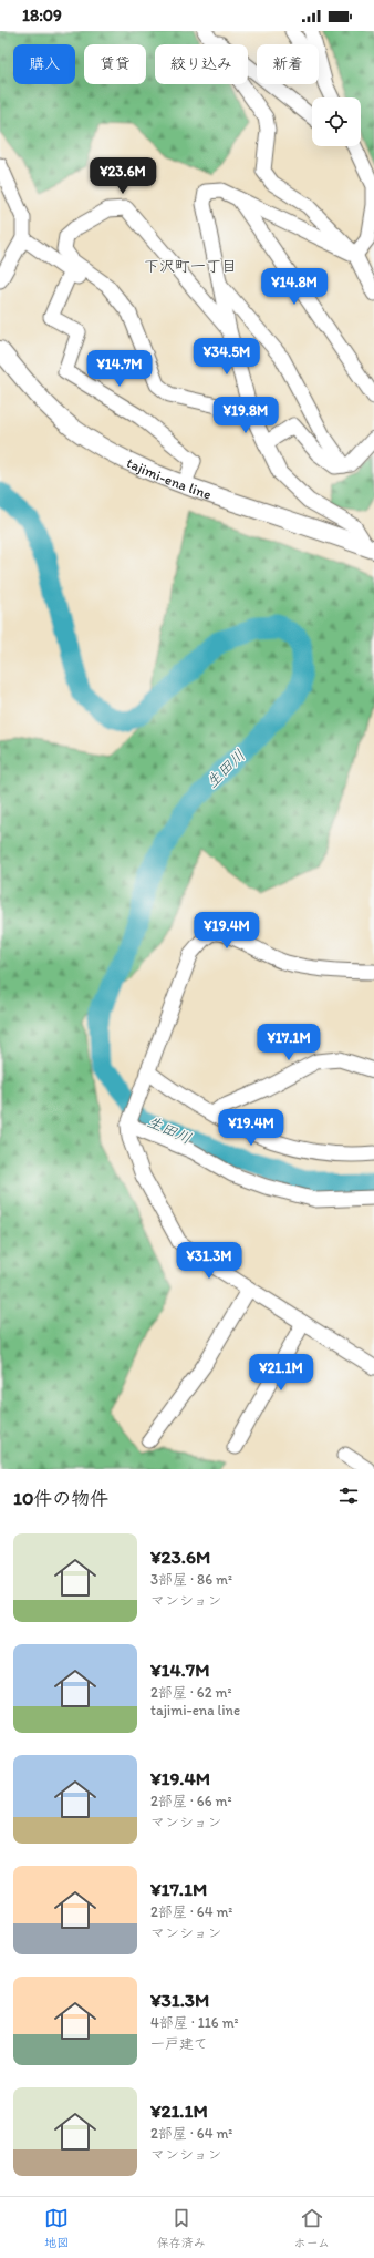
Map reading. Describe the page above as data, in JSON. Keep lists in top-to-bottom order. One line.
{"streets":{"main road":["tajimi-ena line"]},"districts":["下沢町一丁目"],"water":["生田川"],"page":{"status":"18:09","chip":["購入","賃貸","絞り込み","新着"],"price":["¥23.6M","¥14.8M","¥34.5M","¥14.7M","¥19.8M","¥19.4M","¥17.1M","¥19.4M","¥31.3M","¥21.1M"],"heading":"10件の物件","list":[{"name":"¥23.6M","note":"3部屋 · 86 m² · マンション"},{"name":"¥14.7M","note":"2部屋 · 62 m² · tajimi-ena line"},{"name":"¥19.4M","note":"2部屋 · 66 m² · マンション"},{"name":"¥17.1M","note":"2部屋 · 64 m² · マンション"},{"name":"¥31.3M","note":"4部屋 · 116 m² · 一戸建て"},{"name":"¥21.1M","note":"2部屋 · 64 m² · マンション"}],"tabs":["地図","保存済み","ホーム"]}}
